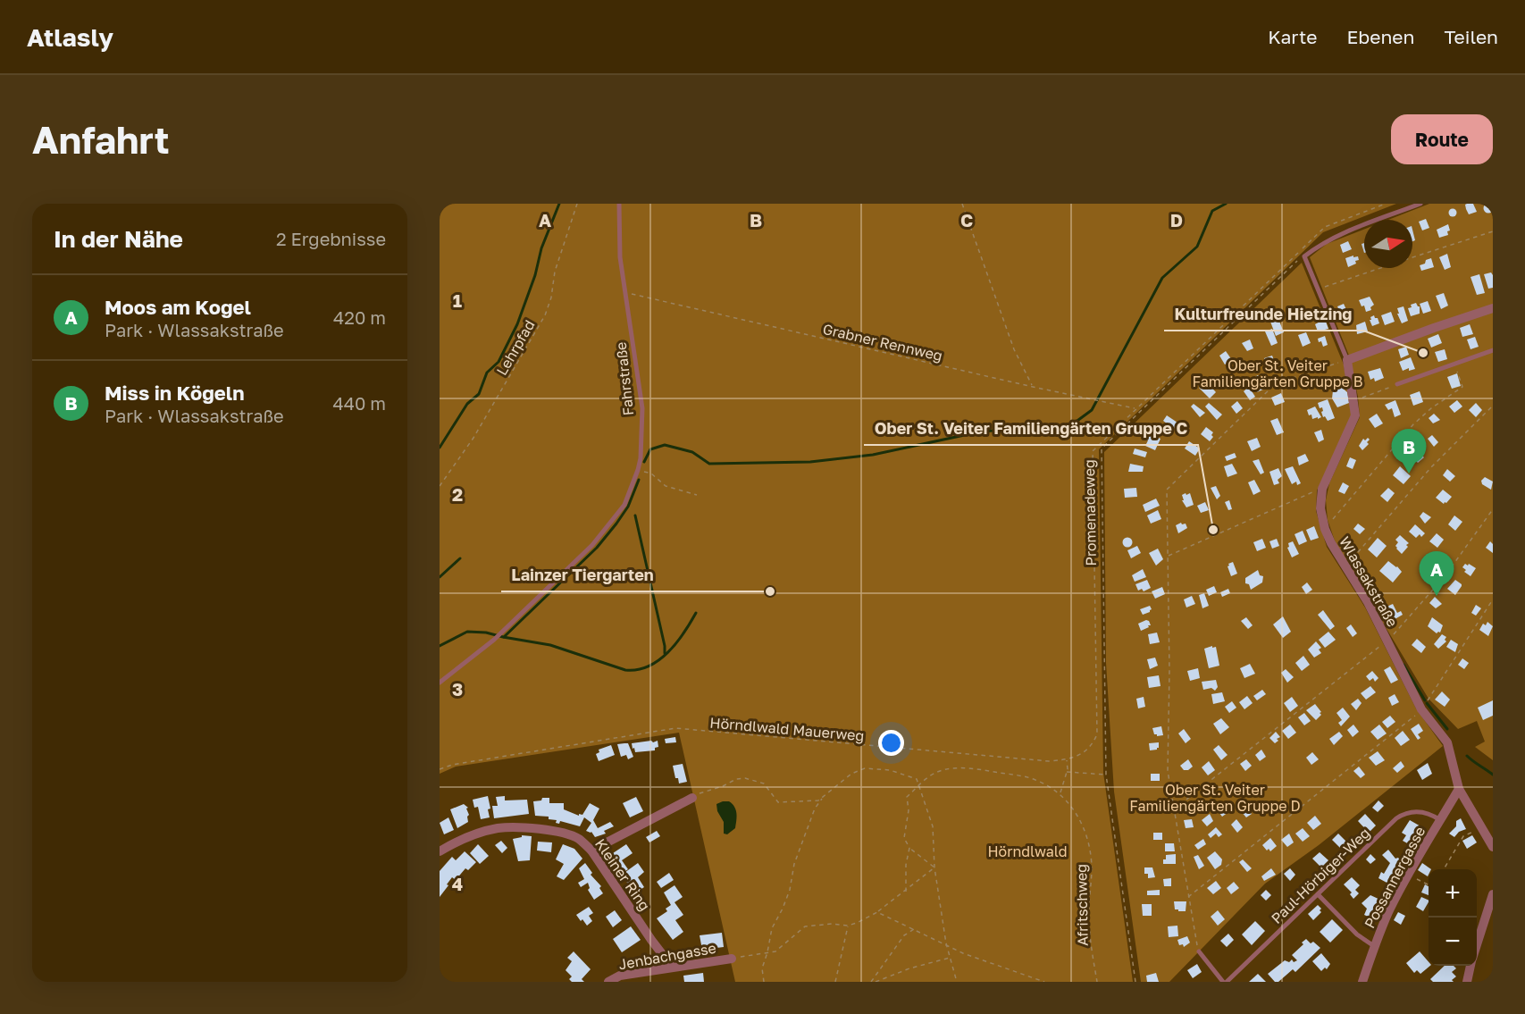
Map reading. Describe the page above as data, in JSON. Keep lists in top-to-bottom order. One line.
{"streets":{"street":["Wlassakstraße","Kleiner Ring","Possannergasse","Jenbachgasse"],"lane":["Fahrstraße","Paul-Hörbiger-Weg"],"path":["Grabner Rennweg","Lehrpfad","Promenadeweg","Hörndlwald Mauerweg","Afritschweg"]},"crossings":[["Grabner Rennweg","Fahrstraße"],["Grabner Rennweg","Hörndlwald Mauerweg"],["Promenadeweg","Wlassakstraße"],["Wlassakstraße","Possannergasse"],["Kleiner Ring","Jenbachgasse"],["Paul-Hörbiger-Weg","Possannergasse"]],"parks":["Ober St. Veiter Familiengärten Gruppe B","Ober St. Veiter Familiengärten Gruppe D","Hörndlwald"],"places":["Kulturfreunde Hietzing","Ober St. Veiter Familiengärten Gruppe C","Lainzer Tiergarten"],"north":"right","page":{"header":"Atlasly","nav":["Karte","Ebenen","Teilen"],"buttons":"Route","title":"Anfahrt","heading":["In der Nähe","2 Ergebnisse"],"list":[{"mark":"A","name":"Moos am Kogel","note":"Park · Wlassakstraße","value":"420 m"},{"mark":"B","name":"Miss in Kögeln","note":"Park · Wlassakstraße","value":"440 m"}],"pins":["B","A"],"map_buttons":["+","−"]},"grid":{"columns":["A","B","C","D"],"rows":["1","2","3","4"]}}
